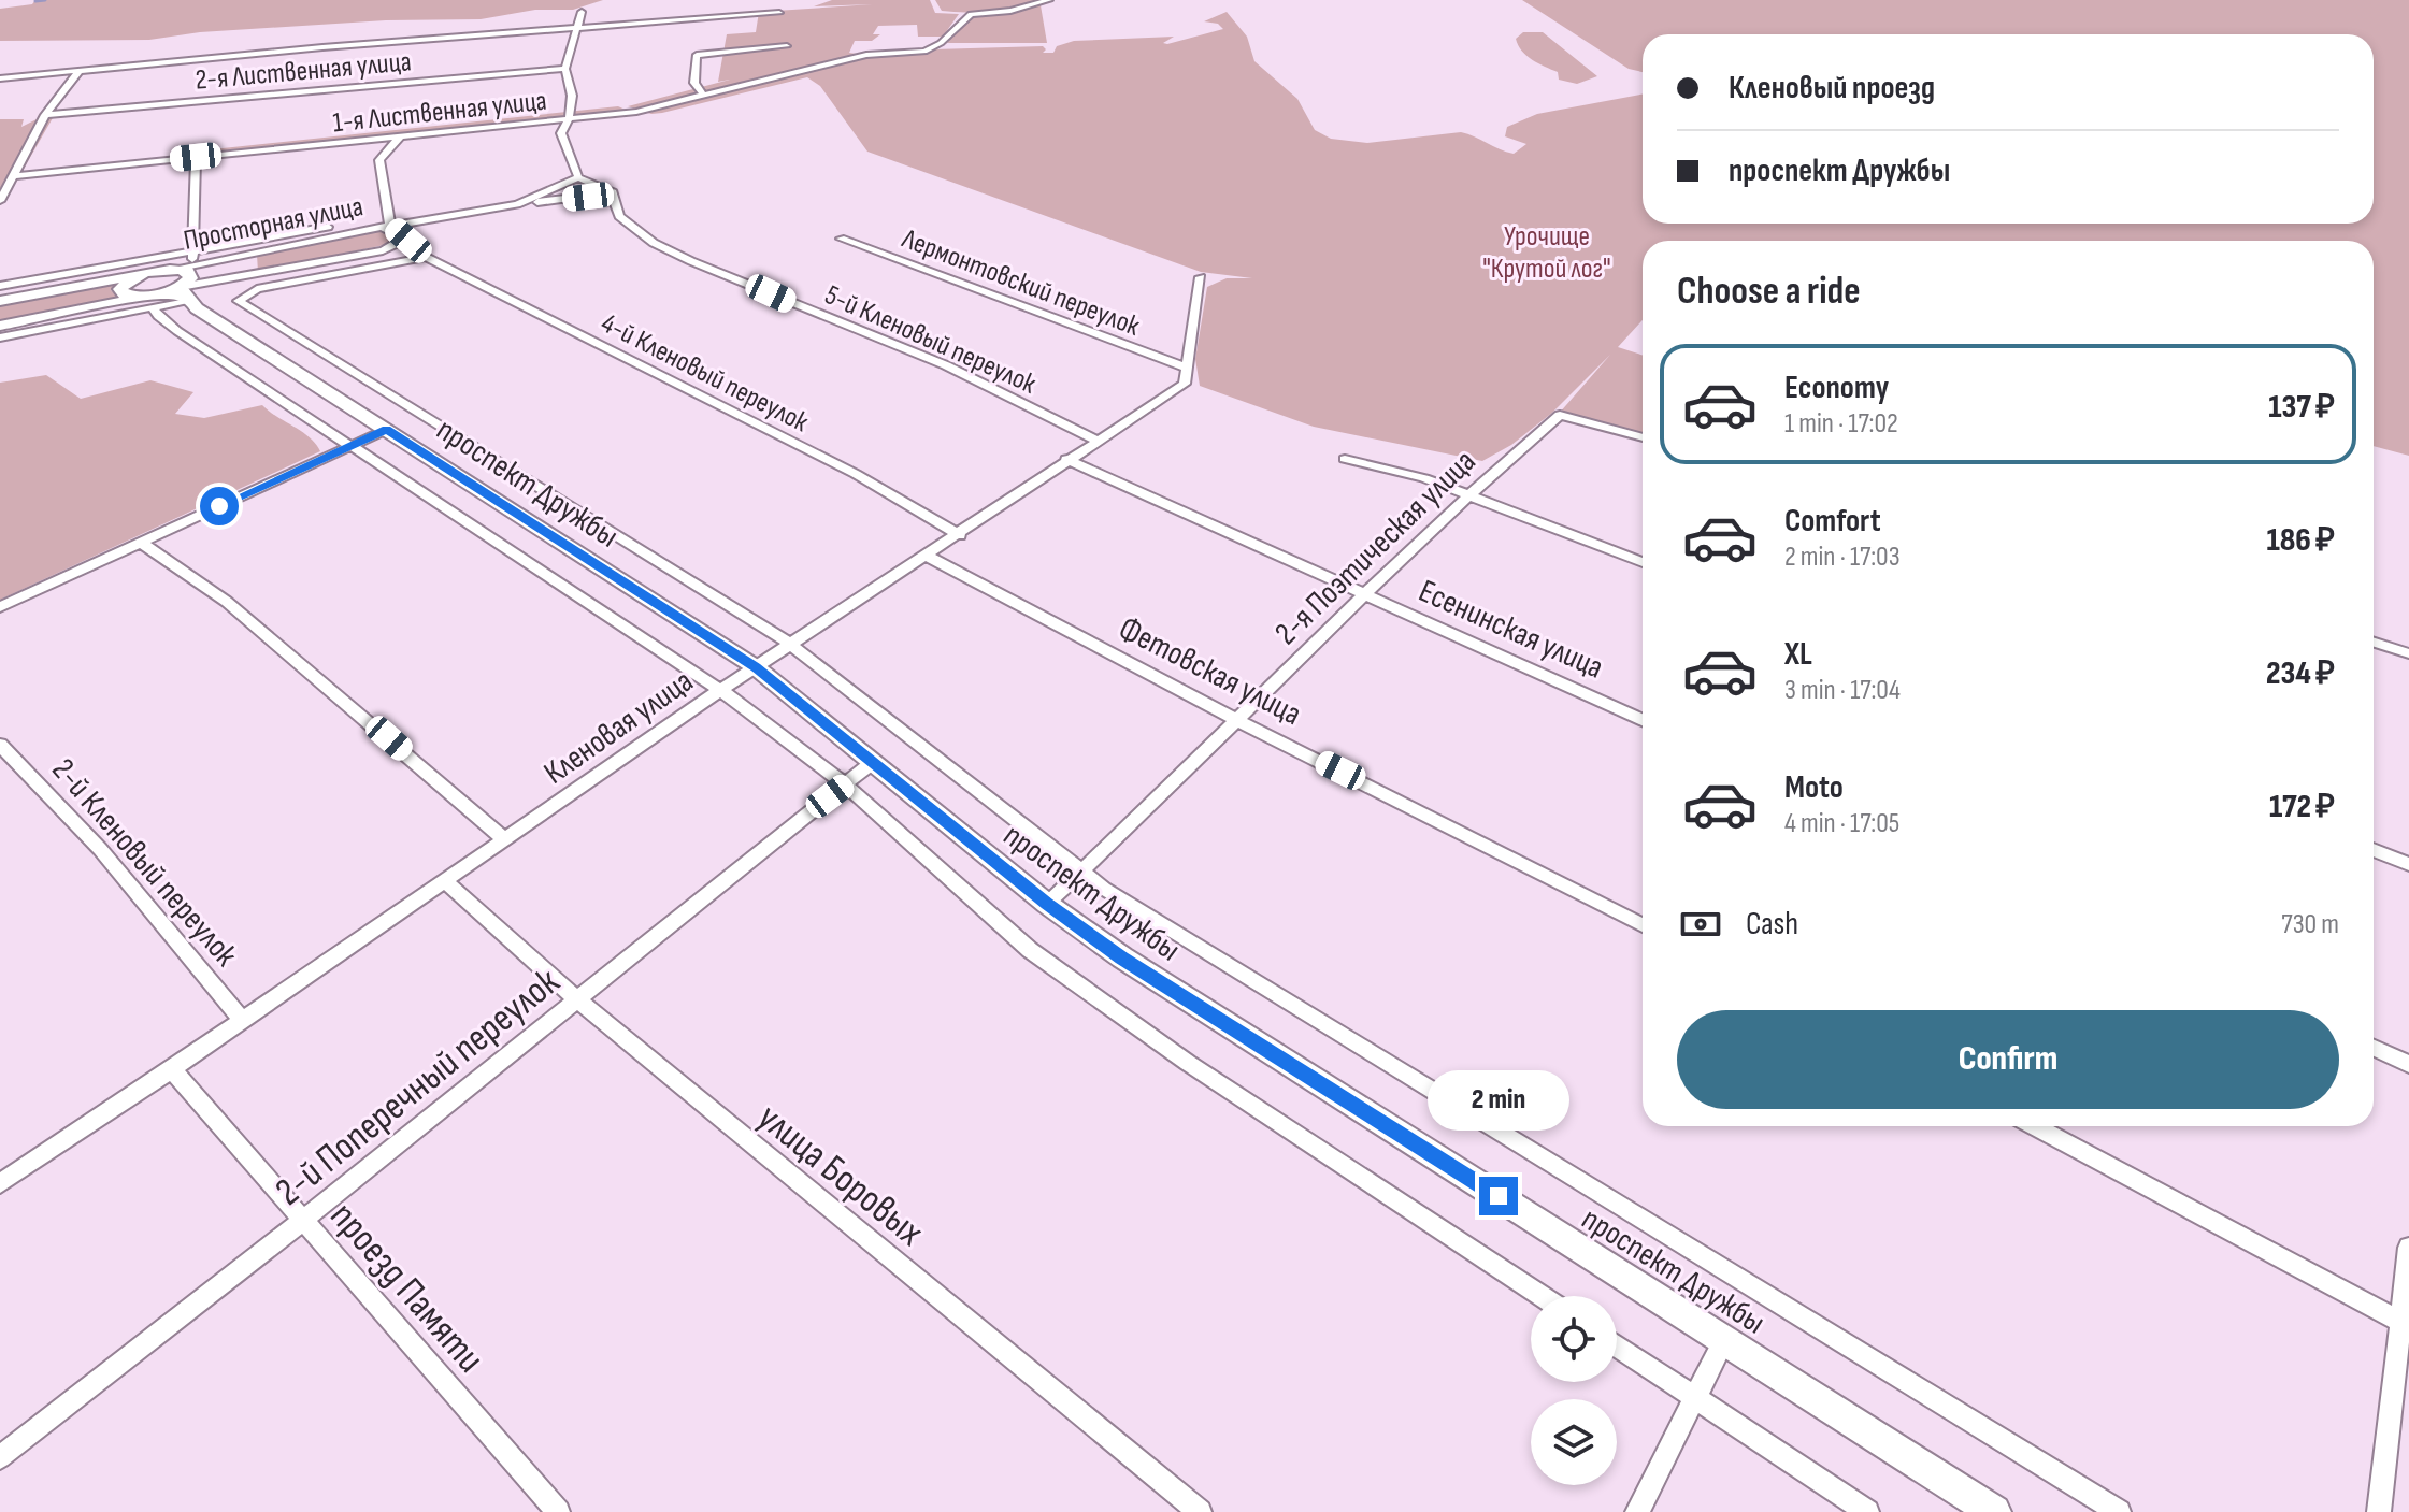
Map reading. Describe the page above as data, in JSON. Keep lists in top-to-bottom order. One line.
{"streets":{"main road":["Просторная улица","проспект Дружбы"],"street":["2-я Лиственная улица","1-я Лиственная улица","Лермонтовский переулок","5-й Кленовый переулок","4-й Кленовый переулок","2-я Поэтическая улица","Есенинская улица","Фетовская улица","Кленовая улица","2-й Кленовый переулок","2-й Поперечный переулок","улица Боровых","проезд Памяти"]},"crossings":[["Просторная улица","4-й Кленовый переулок"],["Просторная улица","проспект Дружбы"],["Лермонтовский переулок","Кленовая улица"],["5-й Кленовый переулок","Кленовая улица"],["4-й Кленовый переулок","Кленовая улица"],["проспект Дружбы","2-я Поэтическая улица"],["проспект Дружбы","Кленовая улица"],["проспект Дружбы","2-й Поперечный переулок"],["2-я Поэтическая улица","Есенинская улица"],["2-я Поэтическая улица","Фетовская улица"],["Есенинская улица","Кленовая улица"],["Фетовская улица","Кленовая улица"],["Кленовая улица","2-й Кленовый переулок"],["Кленовая улица","улица Боровых"],["Кленовая улица","проезд Памяти"],["2-й Поперечный переулок","улица Боровых"],["2-й Поперечный переулок","проезд Памяти"]],"parks":["Урочище \"Крутой лог\""],"page":{"banner":["Кленовый проезд","проспект Дружбы"],"heading":"Choose a ride","list":[{"name":"Economy","note":"1 min · 17:02","value":"137 ₽"},{"name":"Comfort","note":"2 min · 17:03","value":"186 ₽"},{"name":"XL","note":"3 min · 17:04","value":"234 ₽"},{"name":"Moto","note":"4 min · 17:05","value":"172 ₽"}],"pay":["Cash","730 m"],"buttons":"Confirm","bubble":"2 min"}}
